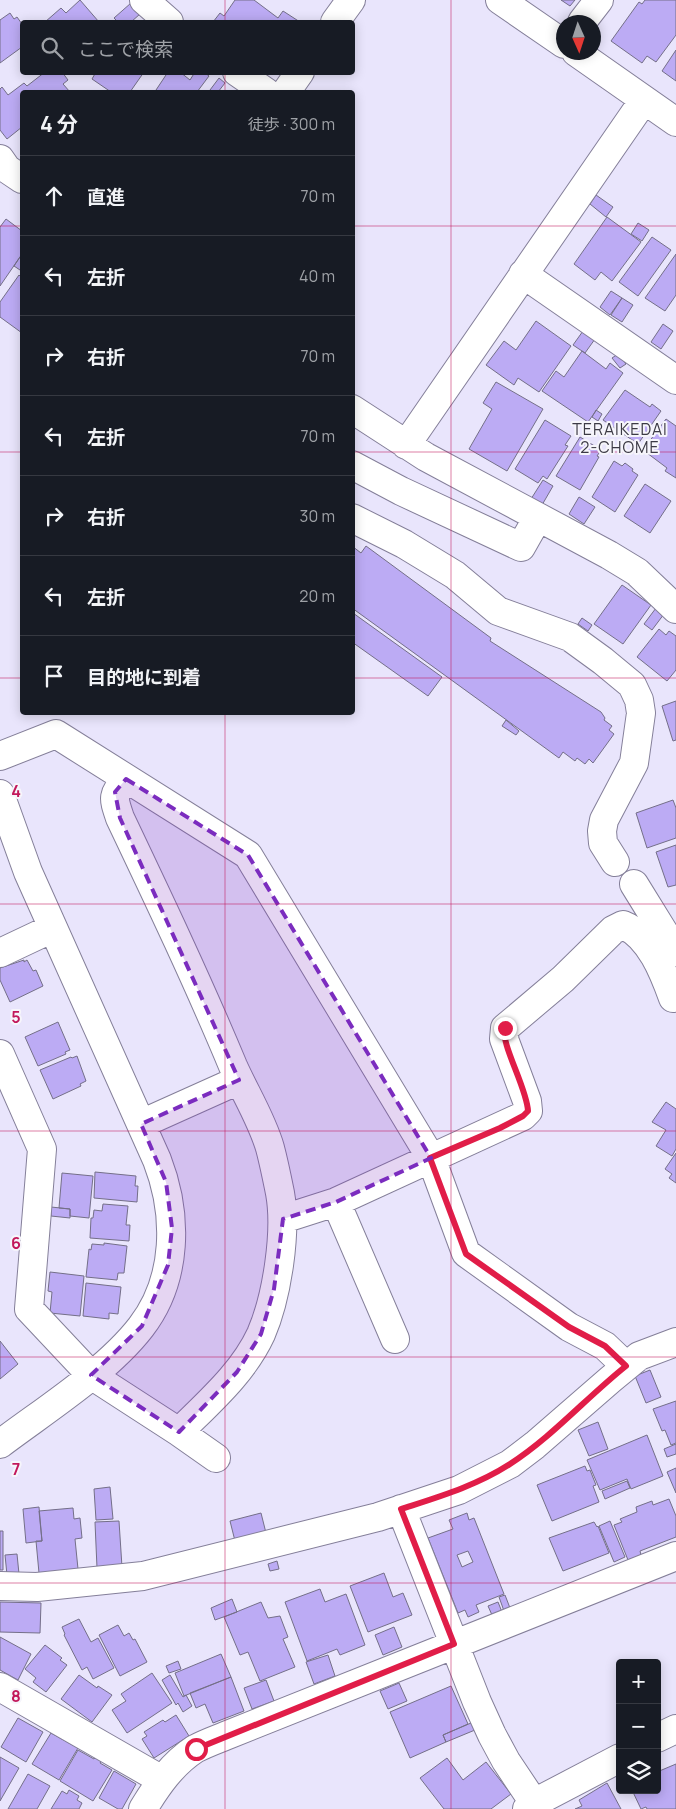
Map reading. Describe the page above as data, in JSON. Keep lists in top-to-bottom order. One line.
{"districts":["TERAIKEDAI 2-CHOME"],"north":"bottom","page":{"search":"ここで検索","heading":["4 分","徒歩 · 300 m"],"list":[["直進","70 m"],["左折","40 m"],["右折","70 m"],["左折","70 m"],["右折","30 m"],["左折","20 m"],"目的地に到着"],"map_buttons":["+","−"]},"grid":{"rows":["4","5","6","7","8"]}}
